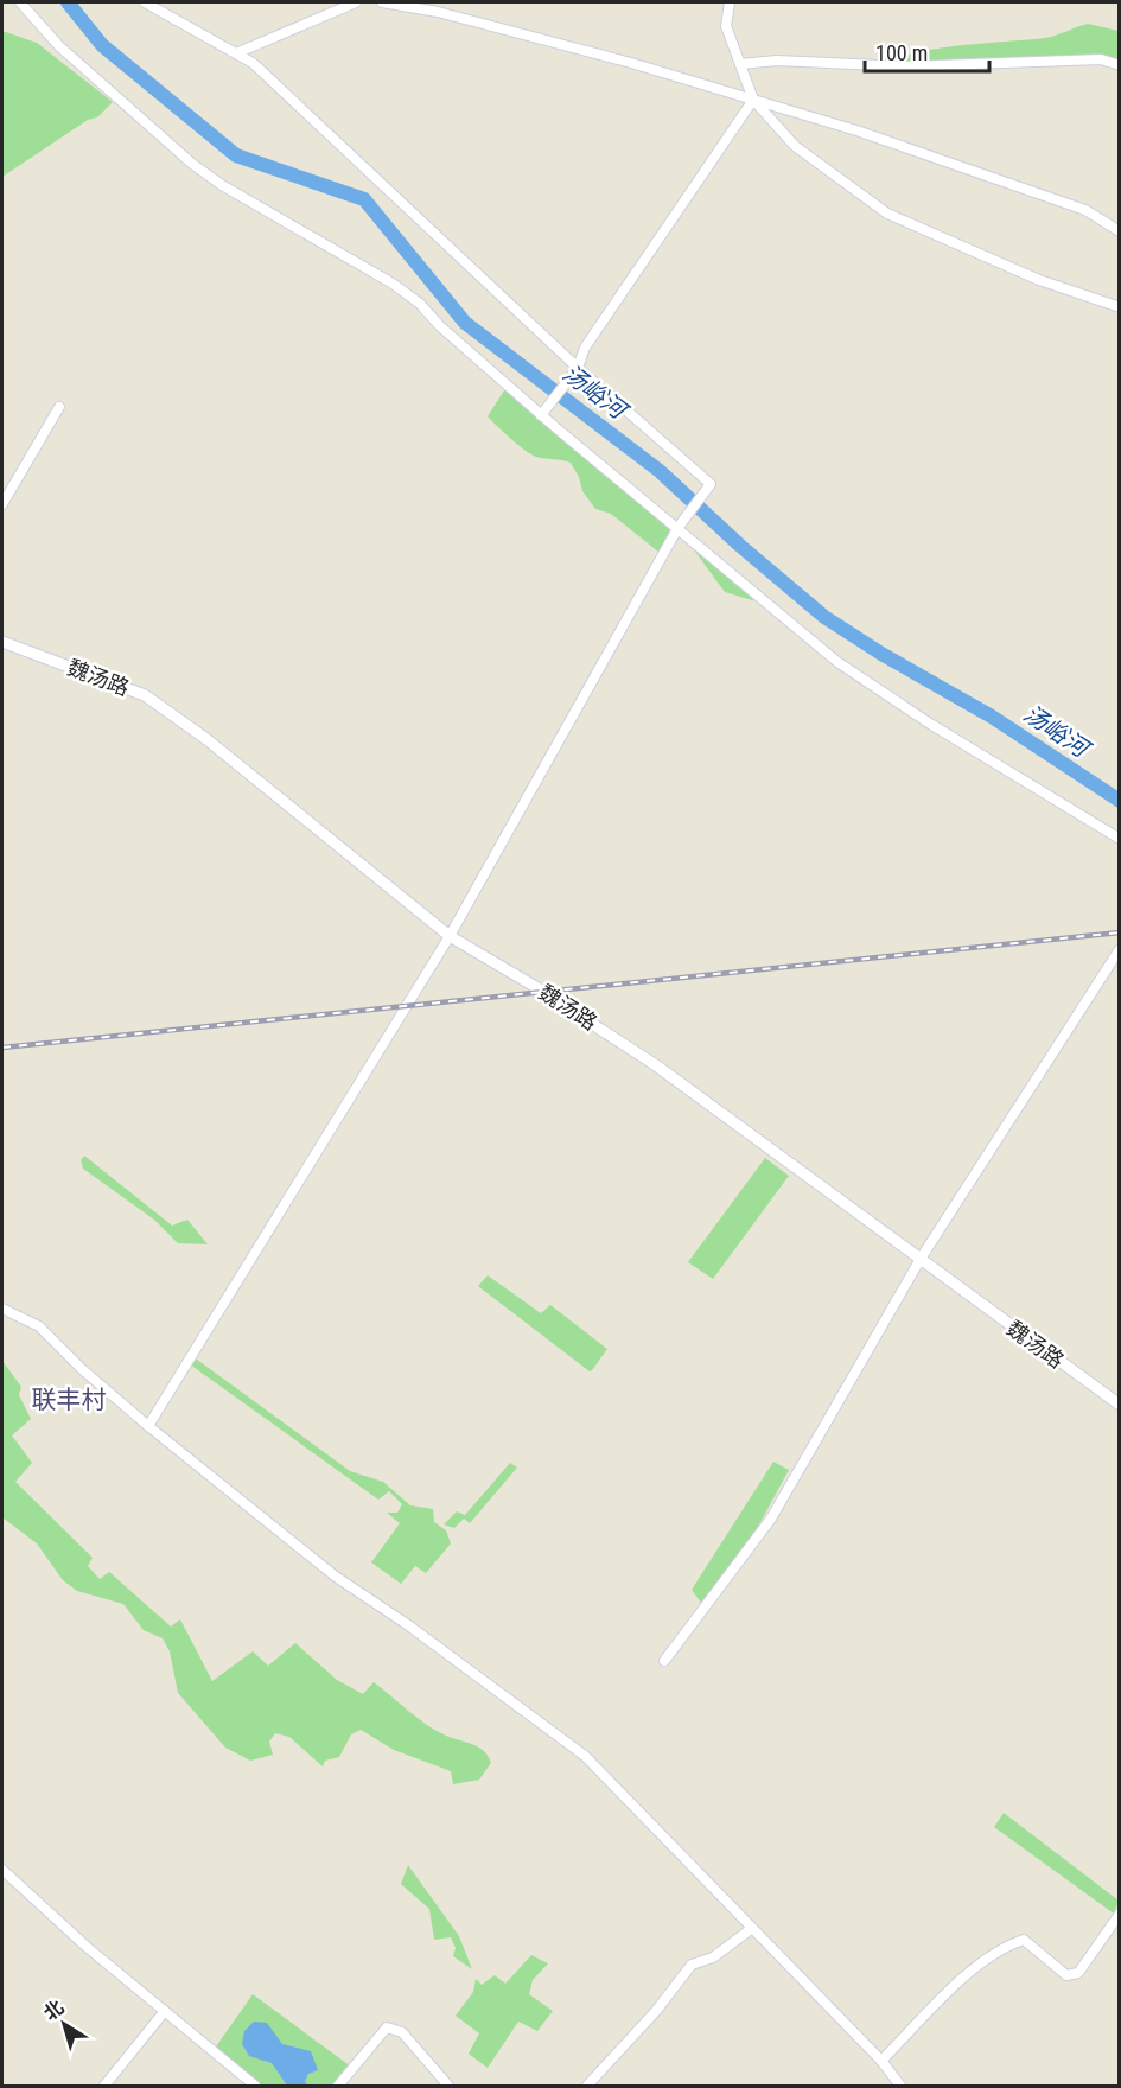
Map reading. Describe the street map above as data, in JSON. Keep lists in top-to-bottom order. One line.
{"streets":{"street":["魏汤路"]},"districts":["联丰村"],"water":["汤峪河"],"scale_bar":"100 m","north":"top left"}
